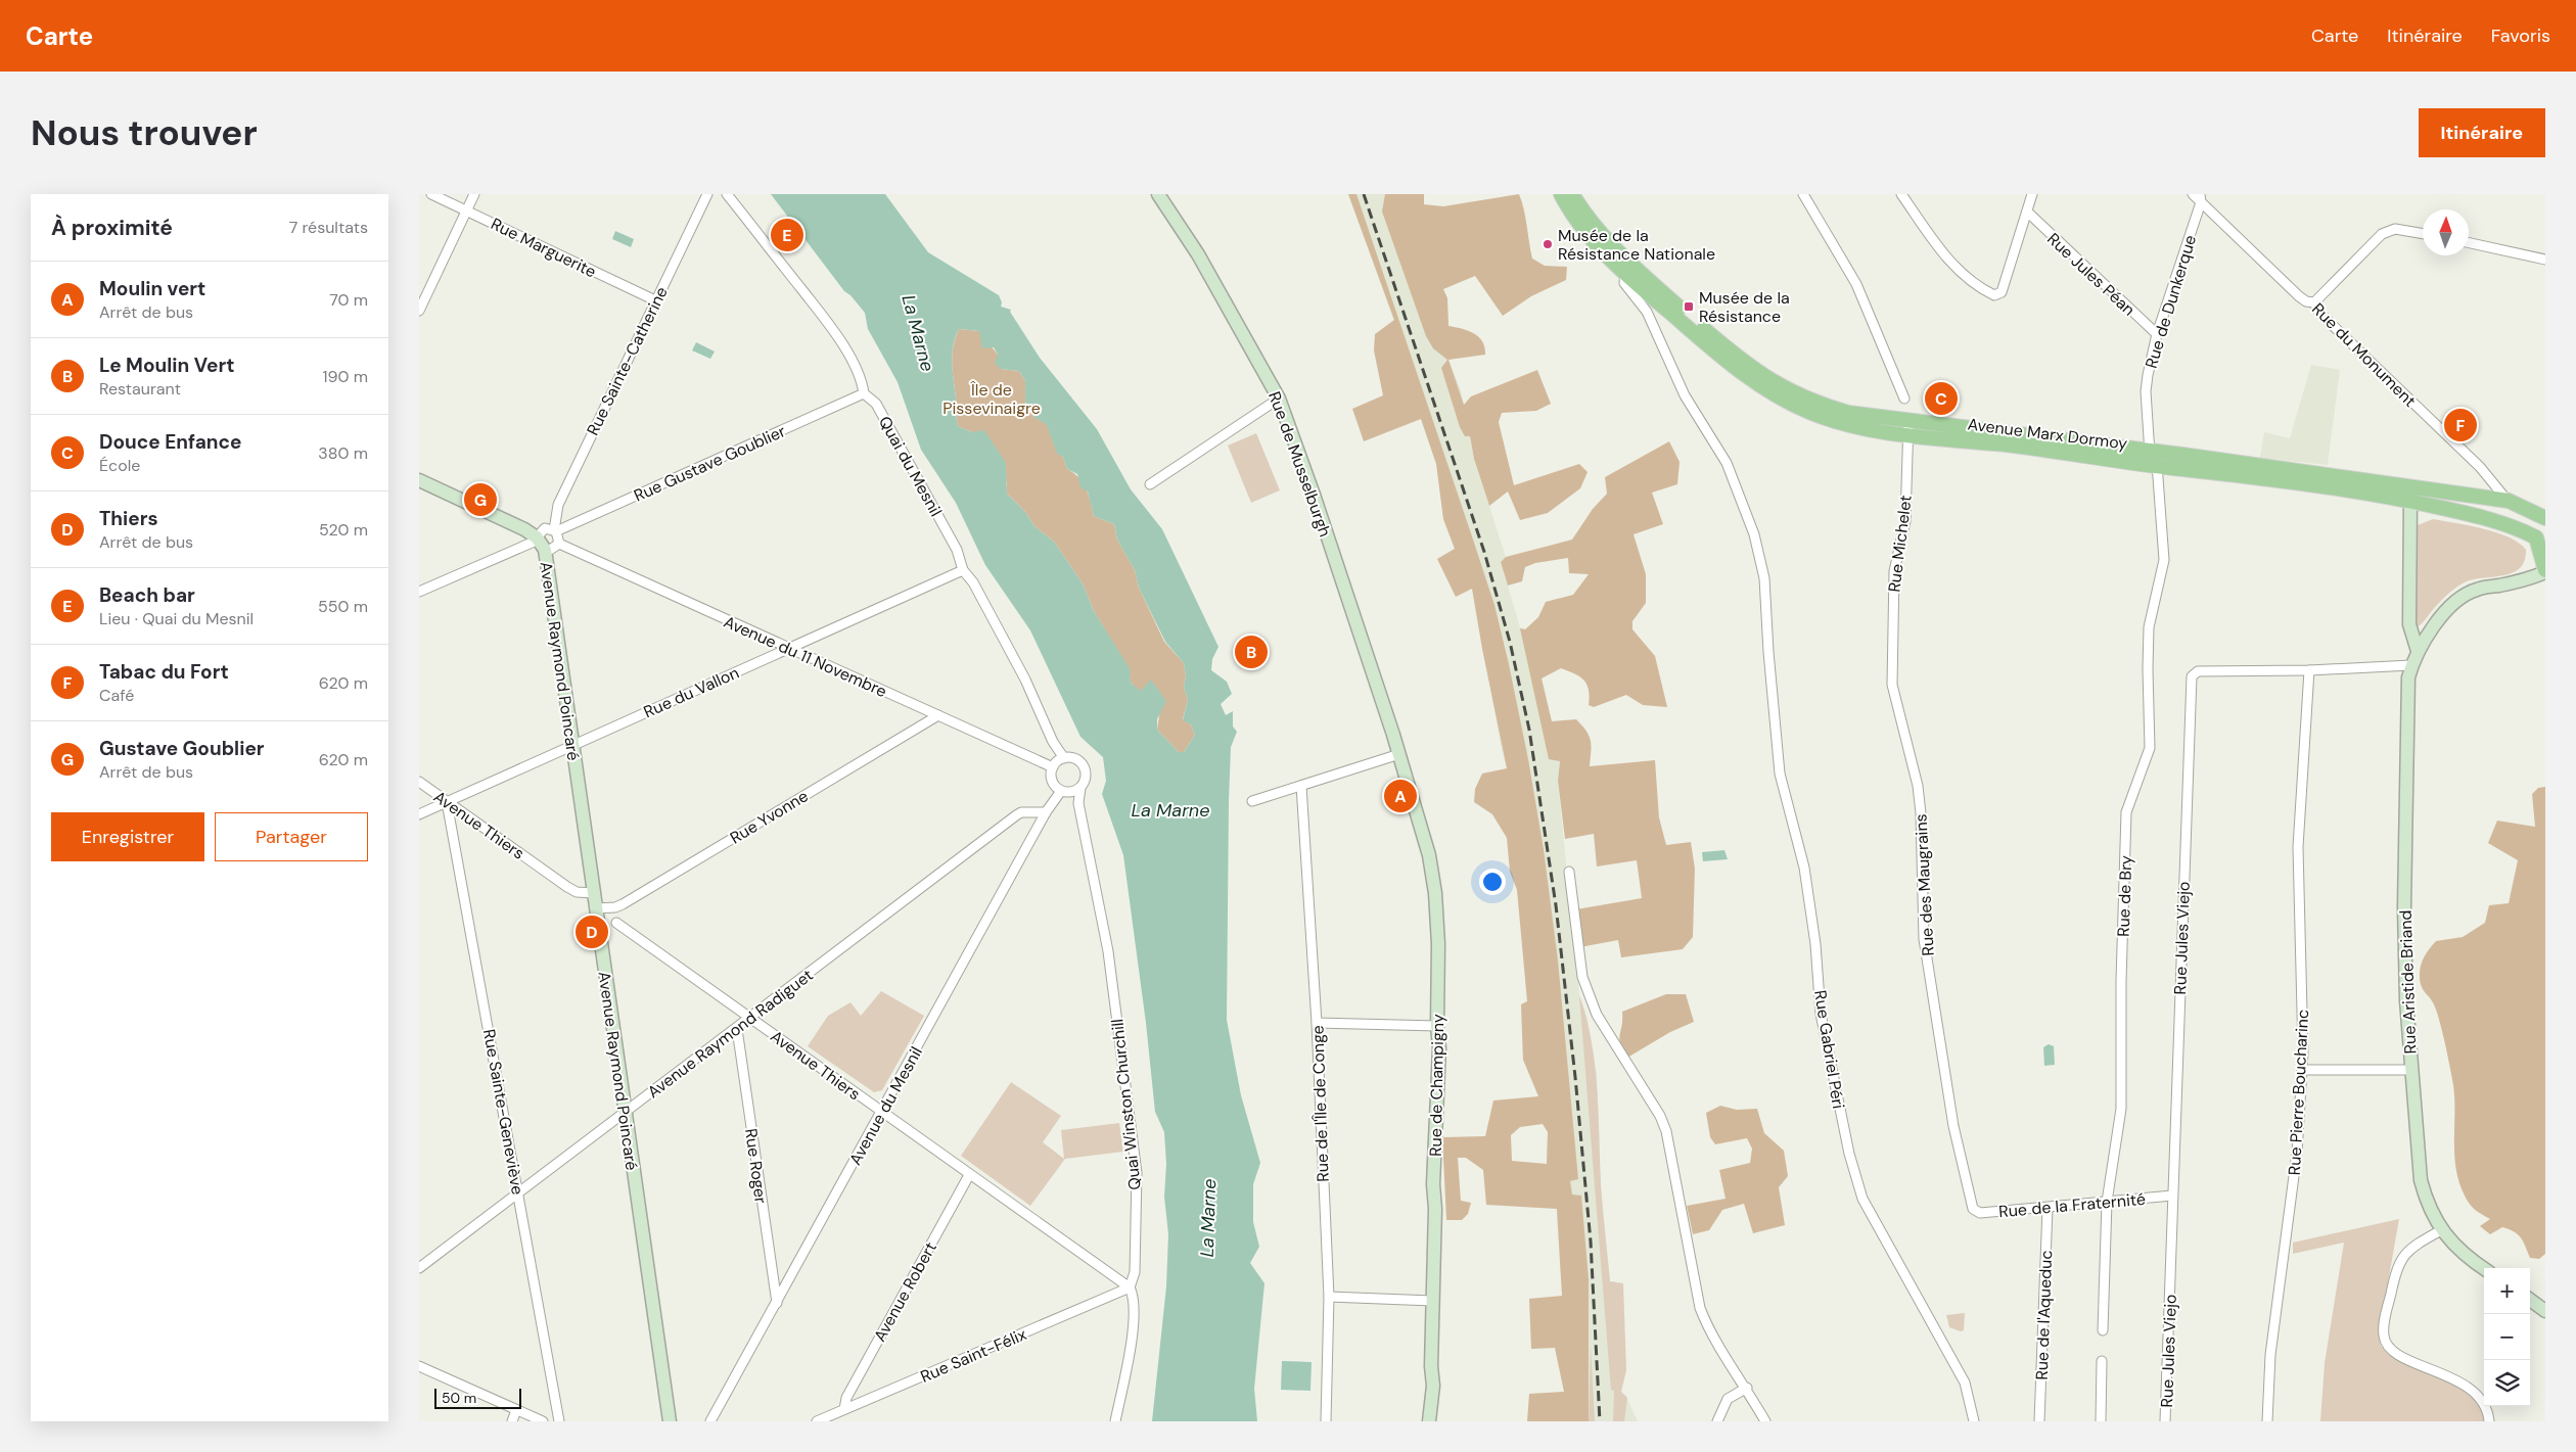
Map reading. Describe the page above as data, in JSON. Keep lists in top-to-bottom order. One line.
{"streets":{"main road":["Avenue Marx Dormoy"],"street":["Rue Marguerite","Rue Jules Péan","Rue de Dunkerque","Rue du Monument","Rue Sainte-Catherine","Rue Gustave Goublier","Rue de Musselburgh","Quai du Mesnil","Rue Michelet","Avenue du 11 Novembre","Avenue Raymond Poincaré","Rue du Vallon","Rue Yvonne","Avenue Thiers","Rue des Maugrains","Rue de Bry","Rue Jules Viejo","Rue Aristide Briand","Avenue Raymond Radiguet","Rue Gabriel Péri","Rue de Champigny","Rue Pierre Boucharinc","Rue de l'Île de Conge","Quai Winston Churchill","Avenue du Mesnil","Rue Sainte-Geneviève","Rue Roger","Rue de la Fraternité","Avenue Robert","Rue de l'Aqueduc","Rue Saint-Félix"]},"crossings":[["Rue Marguerite","Rue Sainte-Catherine"],["Rue Jules Péan","Rue de Dunkerque"],["Rue de Dunkerque","Rue du Monument"],["Rue de Dunkerque","Avenue Marx Dormoy"],["Rue du Monument","Avenue Marx Dormoy"],["Rue Sainte-Catherine","Rue Gustave Goublier"],["Rue Sainte-Catherine","Avenue du 11 Novembre"],["Avenue Marx Dormoy","Rue Michelet"],["Avenue Marx Dormoy","Rue de Bry"],["Avenue Marx Dormoy","Rue Aristide Briand"],["Avenue Marx Dormoy","Rue Gabriel Péri"],["Rue Gustave Goublier","Quai du Mesnil"],["Rue Gustave Goublier","Avenue Raymond Poincaré"],["Rue de Musselburgh","Rue de Champigny"],["Quai du Mesnil","Avenue du 11 Novembre"],["Quai du Mesnil","Rue du Vallon"],["Quai du Mesnil","Quai Winston Churchill"],["Quai du Mesnil","Avenue du Mesnil"],["Rue Michelet","Rue des Maugrains"],["Avenue du 11 Novembre","Rue du Vallon"],["Avenue du 11 Novembre","Rue Yvonne"],["Avenue du 11 Novembre","Quai Winston Churchill"],["Avenue du 11 Novembre","Avenue du Mesnil"],["Avenue Raymond Poincaré","Rue du Vallon"],["Avenue Raymond Poincaré","Rue Yvonne"],["Avenue Raymond Poincaré","Avenue Thiers"],["Avenue Raymond Poincaré","Avenue Raymond Radiguet"],["Rue du Vallon","Avenue Thiers"],["Rue du Vallon","Rue Sainte-Geneviève"],["Avenue Thiers","Avenue Raymond Radiguet"],["Avenue Thiers","Quai Winston Churchill"],["Avenue Thiers","Avenue du Mesnil"],["Avenue Thiers","Rue Sainte-Geneviève"],["Avenue Thiers","Avenue Robert"],["Avenue Thiers","Rue Saint-Félix"],["Rue des Maugrains","Rue de la Fraternité"],["Rue de Bry","Rue de la Fraternité"],["Rue Jules Viejo","Rue Aristide Briand"],["Rue Jules Viejo","Rue Pierre Boucharinc"],["Rue Jules Viejo","Rue de la Fraternité"],["Avenue Raymond Radiguet","Avenue du Mesnil"],["Avenue Raymond Radiguet","Rue Sainte-Geneviève"],["Avenue Raymond Radiguet","Rue Roger"],["Quai Winston Churchill","Avenue du Mesnil"],["Quai Winston Churchill","Rue Saint-Félix"],["Avenue du Mesnil","Rue Roger"],["Rue de la Fraternité","Rue de l'Aqueduc"],["Avenue Robert","Rue Saint-Félix"]],"water":["La Marne"],"parks":["Île de Pissevinaigre"],"places":{"other":["Musée de la Résistance Nationale"],"transit":["Musée de la Résistance"]},"scale_bar":"50 m","north":"top","page":{"header":"Carte","nav":["Carte","Itinéraire","Favoris"],"buttons":["Itinéraire",["Enregistrer","Partager"]],"title":"Nous trouver","heading":["À proximité","7 résultats"],"pins":["E","C","F","G","B","A","D"],"list":[{"mark":"A","name":"Moulin vert","note":"Arrêt de bus","value":"70 m"},{"mark":"B","name":"Le Moulin Vert","note":"Restaurant","value":"190 m"},{"mark":"C","name":"Douce Enfance","note":"École","value":"380 m"},{"mark":"D","name":"Thiers","note":"Arrêt de bus","value":"520 m"},{"mark":"E","name":"Beach bar","note":"Lieu · Quai du Mesnil","value":"550 m"},{"mark":"F","name":"Tabac du Fort","note":"Café","value":"620 m"},{"mark":"G","name":"Gustave Goublier","note":"Arrêt de bus","value":"620 m"}],"map_buttons":["+","−"],"scale":"50 m"}}
